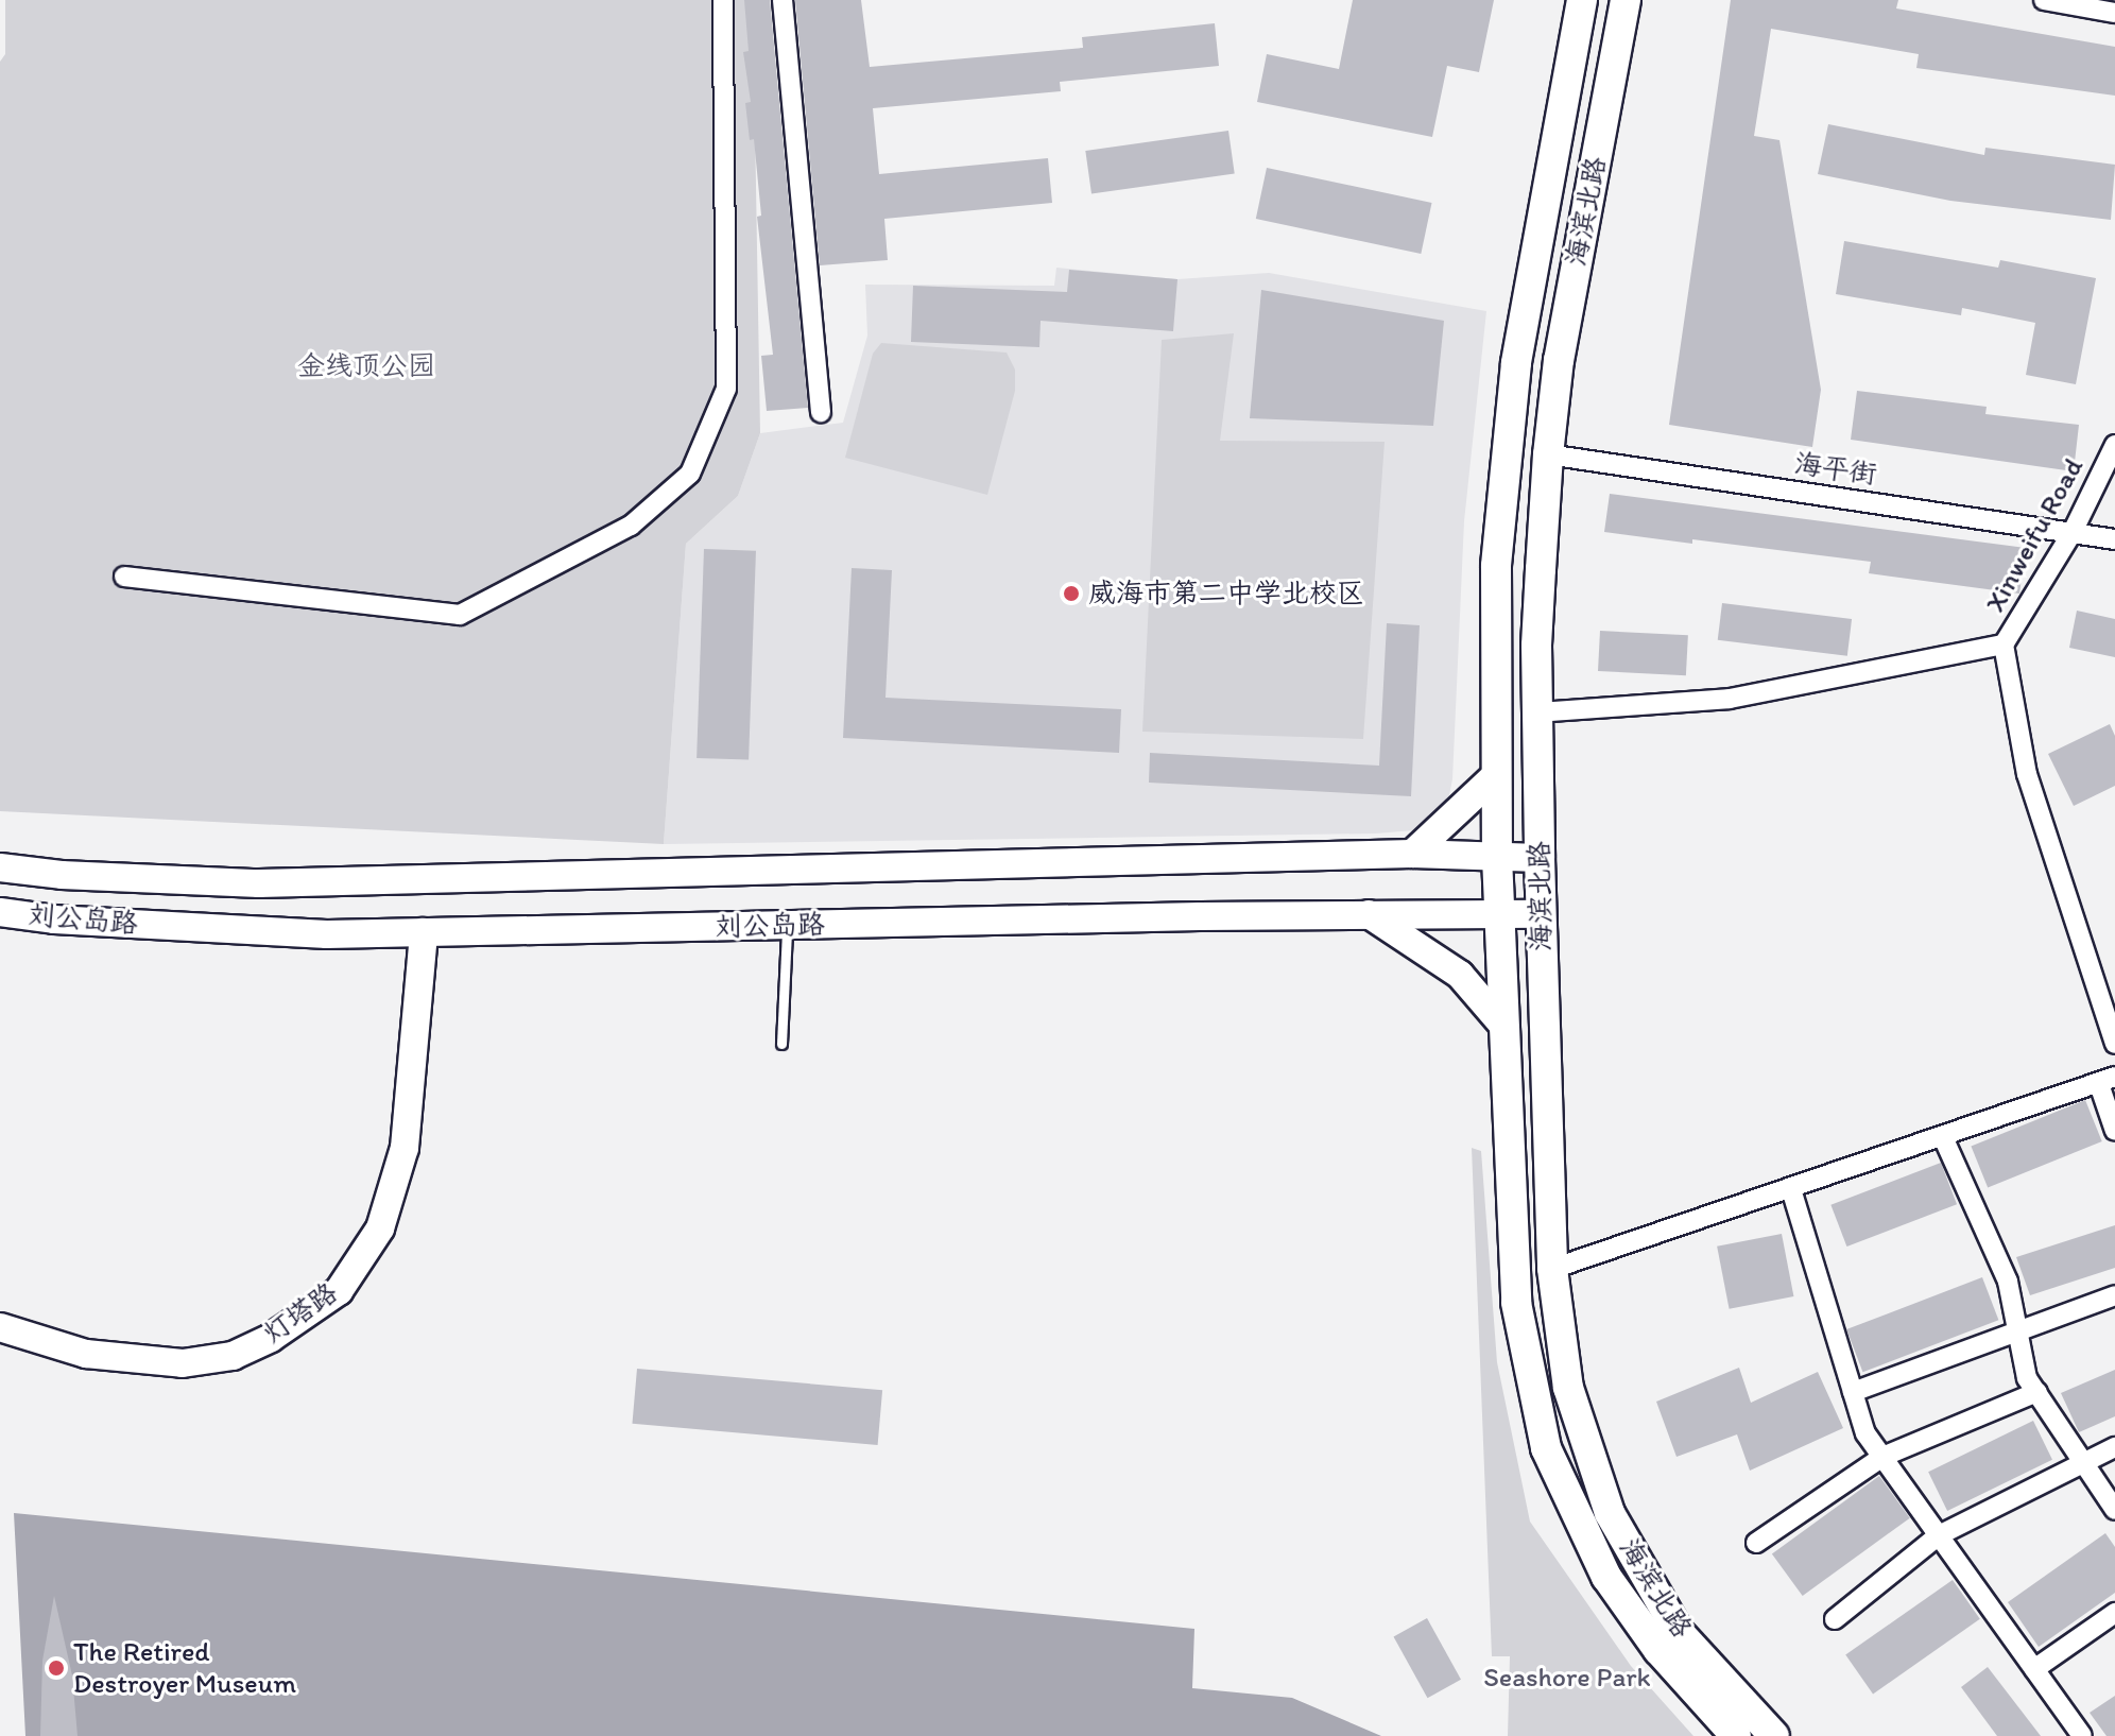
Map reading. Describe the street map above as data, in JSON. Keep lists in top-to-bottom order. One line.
{"streets":{"main road":["海滨北路","刘公岛路","灯塔路"],"street":["海平街","Xinweifu Road"]},"crossings":[["海滨北路","海平街"],["海滨北路","刘公岛路"],["海平街","Xinweifu Road"],["刘公岛路","灯塔路"]],"parks":["金线顶公园","Seashore Park"],"places":["威海市第二中学北校区","The Retired Destroyer Museum"]}
